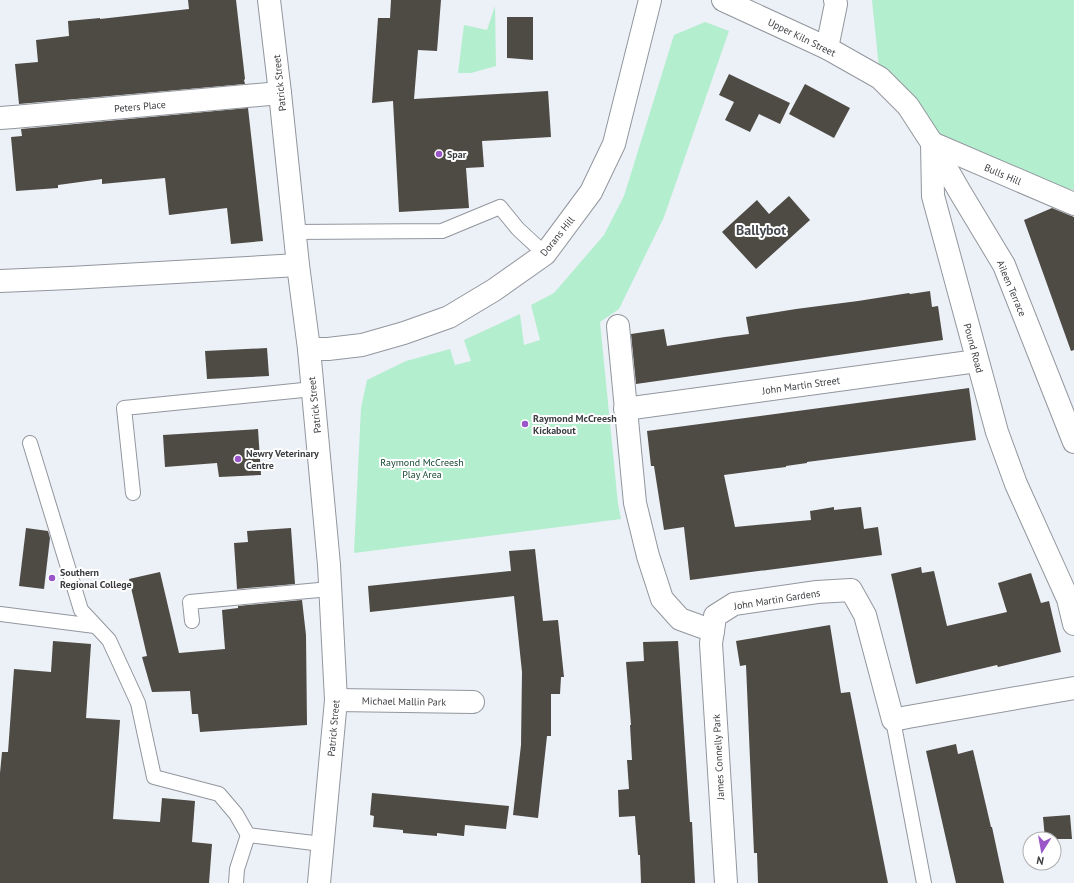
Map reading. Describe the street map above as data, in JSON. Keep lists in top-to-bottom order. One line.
{"streets":{"street":["Upper Kiln Street","Patrick Street","Peters Place","Bulls Hill","Dorans Hill","Aileen Terrace","Pound Road","John Martin Street","John Martin Gardens","Michael Mallin Park","James Connelly Park"]},"crossings":[["Upper Kiln Street","Bulls Hill"],["Upper Kiln Street","Aileen Terrace"],["Upper Kiln Street","Pound Road"],["Patrick Street","Peters Place"],["Patrick Street","Dorans Hill"],["Patrick Street","Michael Mallin Park"],["Bulls Hill","Aileen Terrace"],["Bulls Hill","Pound Road"],["Aileen Terrace","Pound Road"],["Pound Road","John Martin Street"],["John Martin Gardens","James Connelly Park"]],"districts":["Ballybot"],"parks":["Raymond McCreesh Play Area"],"places":["Spar","Raymond McCreesh Kickabout","Newry Veterinary Centre","Southern Regional College"],"north":"bottom"}
